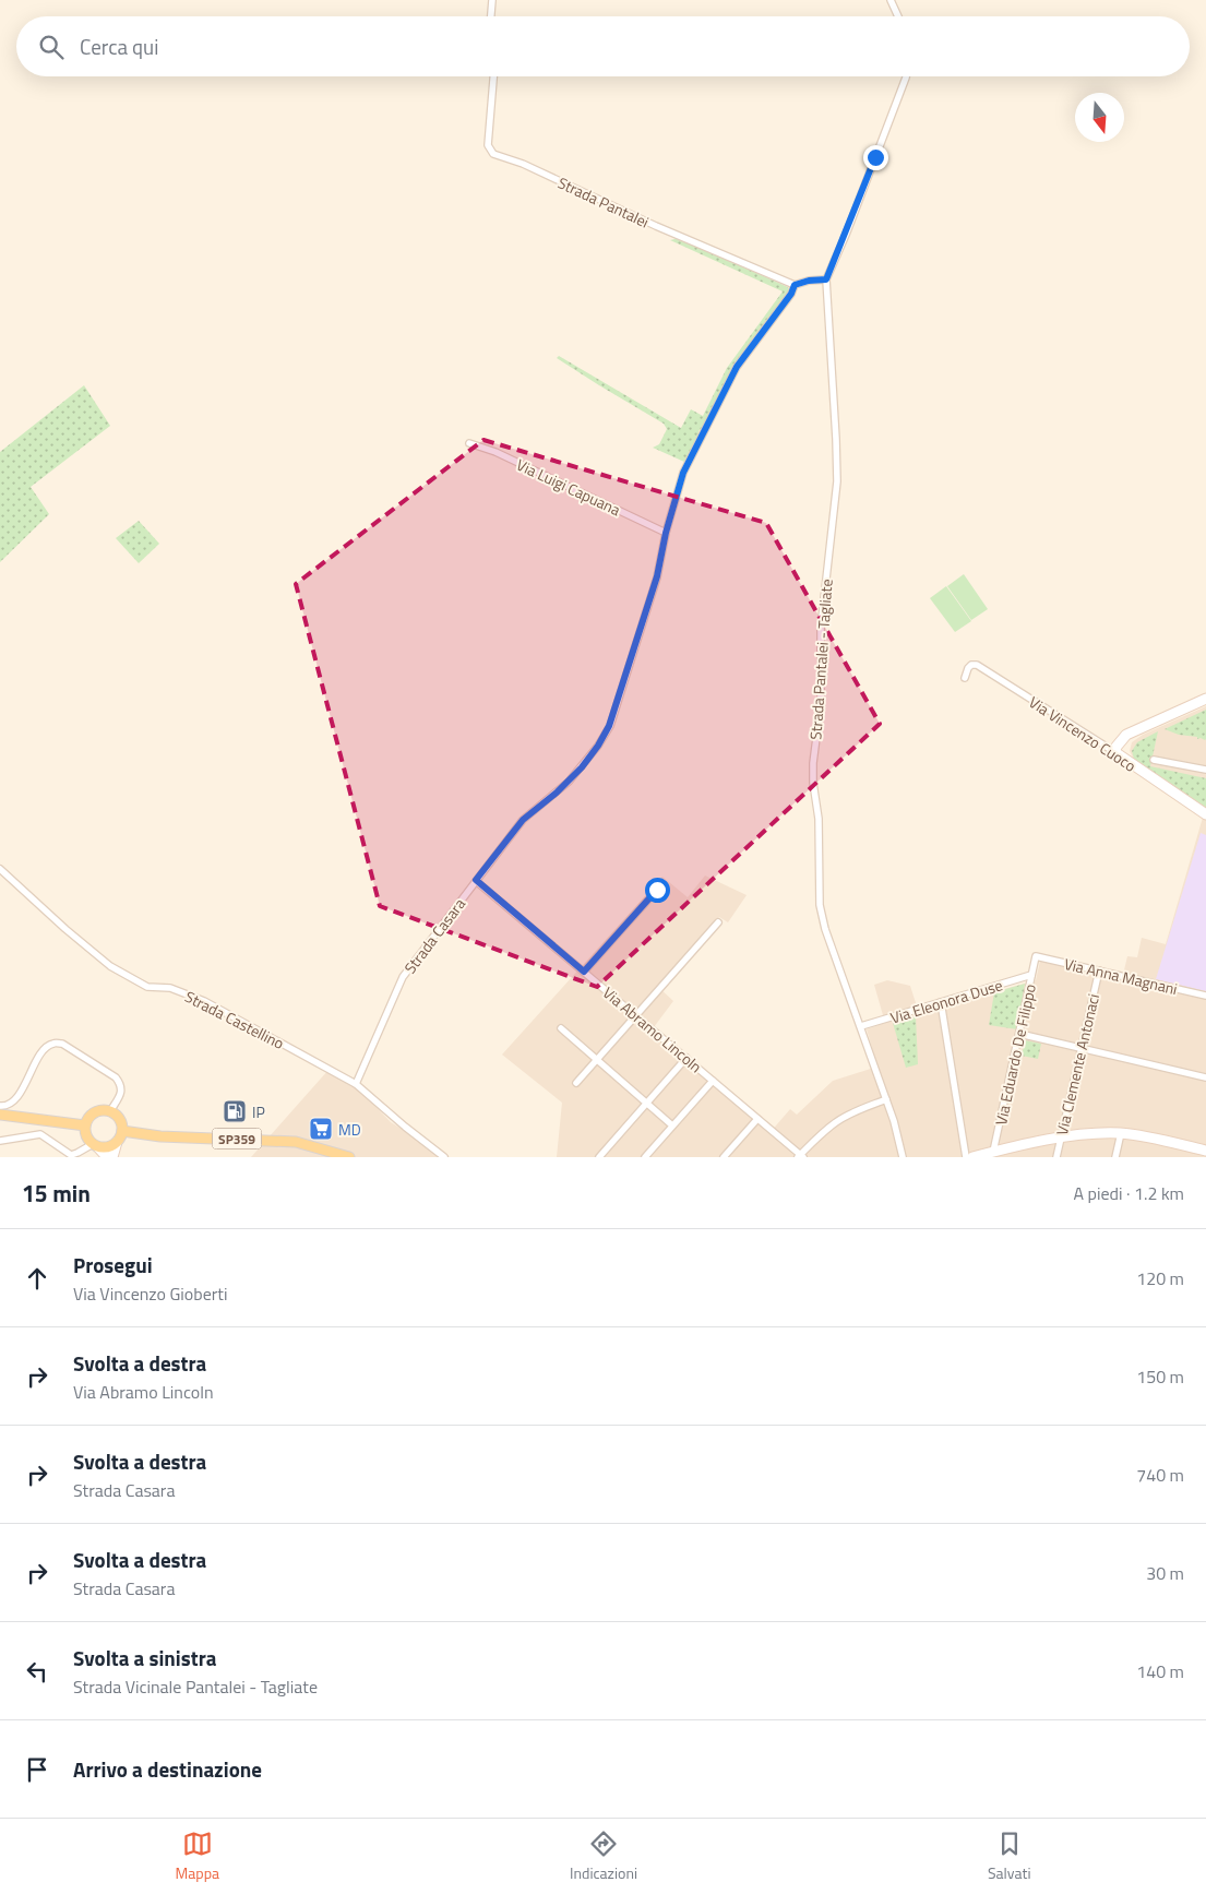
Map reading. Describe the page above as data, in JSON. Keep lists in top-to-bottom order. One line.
{"streets":{"main road":["SP359"],"street":["Strada Pantalei","Via Luigi Capuana","Strada Pantalei - Tagliate","Via Vincenzo Cuoco","Strada Casara","Via Anna Magnani","Via Eleonora Duse","Strada Castellino","Via Abramo Lincoln","Via Eduardo De Filippo","Via Clemente Antonaci"]},"crossings":[["Strada Pantalei","Strada Casara"],["Via Luigi Capuana","Strada Casara"],["Strada Pantalei - Tagliate","Via Eleonora Duse"],["Strada Casara","Strada Castellino"],["Strada Casara","Via Abramo Lincoln"],["Via Anna Magnani","Via Eduardo De Filippo"],["Via Anna Magnani","Via Clemente Antonaci"],["Via Eleonora Duse","Via Eduardo De Filippo"]],"places":{"fuel station":["IP"],"supermarket":["MD"]},"north":"bottom","page":{"search":"Cerca qui","heading":["15 min","A piedi · 1.2 km"],"list":[["Prosegui","Via Vincenzo Gioberti","120 m"],["Svolta a destra","Via Abramo Lincoln","150 m"],["Svolta a destra","Strada Casara","740 m"],["Svolta a destra","Strada Casara","30 m"],["Svolta a sinistra","Strada Vicinale Pantalei - Tagliate","140 m"],"Arrivo a destinazione"],"nav":["Mappa","Indicazioni","Salvati"]}}
